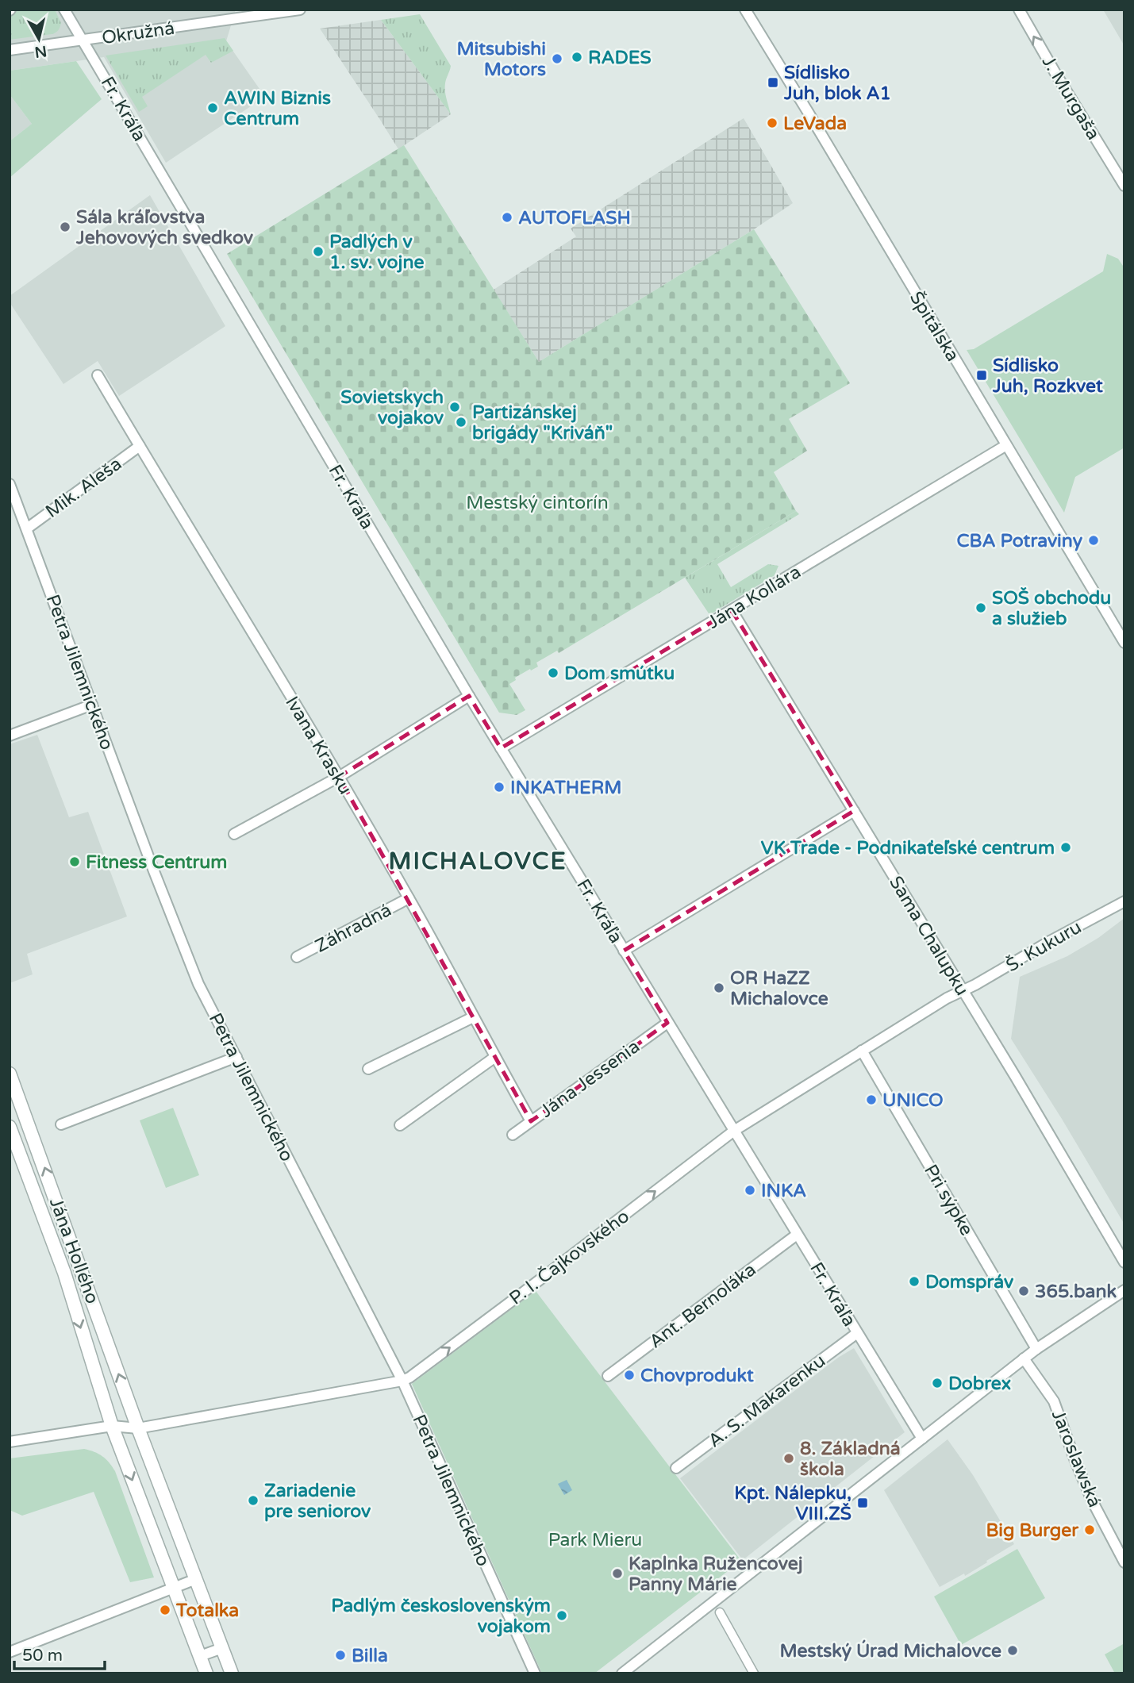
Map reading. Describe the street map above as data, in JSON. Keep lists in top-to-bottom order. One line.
{"streets":{"street":["Okružná","J. Murgaša","Fr. Kráľa","Špitálska","Mik. Aleša","Jána Kollára","Petra Jilemnického","Ivana Krasku","Záhradná","Sama Chalupku","Š. Kukuru","Jána Jessenia","Pri sýpke","Jána Hollého","P. I. Čajkovského","Ant. Bernoláka","A. S. Makarenku","Jaroslawská"]},"crossings":[["Okružná","Fr. Kráľa"],["Fr. Kráľa","Jána Kollára"],["Fr. Kráľa","Sama Chalupku"],["Fr. Kráľa","Jána Jessenia"],["Fr. Kráľa","P. I. Čajkovského"],["Fr. Kráľa","Ant. Bernoláka"],["Fr. Kráľa","A. S. Makarenku"],["Špitálska","Jána Kollára"],["Mik. Aleša","Petra Jilemnického"],["Mik. Aleša","Ivana Krasku"],["Jána Kollára","Sama Chalupku"],["Petra Jilemnického","P. I. Čajkovského"],["Ivana Krasku","Záhradná"],["Ivana Krasku","Jána Jessenia"],["Sama Chalupku","Š. Kukuru"],["Sama Chalupku","P. I. Čajkovského"],["Š. Kukuru","P. I. Čajkovského"],["Pri sýpke","P. I. Čajkovského"],["Jána Hollého","P. I. Čajkovského"]],"one_way":["J. Murgaša","P. I. Čajkovského"],"districts":["MICHALOVCE"],"parks":["Mestský cintorín","Park Mieru"],"places":{"other":["RADES","Mitsubishi Motors","AWIN Biznis Centrum","LeVada","AUTOFLASH","Sála kráľovstva Jehovových svedkov","Padlých v 1. sv. vojne","Sovietskych vojakov","Partizánskej brigády \"Kriváň\"","CBA Potraviny","SOŠ obchodu a služieb","Dom smútku","INKATHERM","VK Trade - Podnikaťeľské centrum","Fitness Centrum","OR HaZZ Michalovce","UNICO","INKA","Domspráv","365.bank","Chovprodukt","Dobrex","8. Základná škola","Zariadenie pre seniorov","Big Burger","Kaplnka Ružencovej Panny Márie","Totalka","Padlým československým vojakom","Mestský Úrad Michalovce","Billa"],"transit":["Sídlisko Juh, blok A1","Sídlisko Juh, Rozkvet","Kpt. Nálepku, VIII.ZŠ"]},"scale_bar":"50 m","north":"bottom"}
